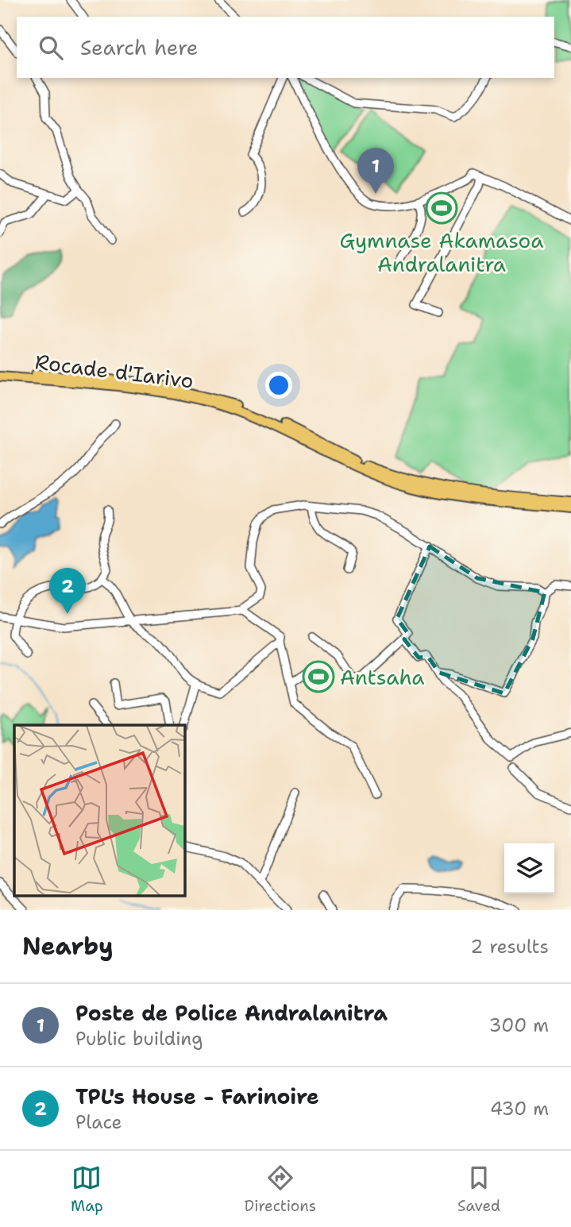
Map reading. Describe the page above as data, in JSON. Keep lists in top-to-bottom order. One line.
{"streets":{"main road":["Rocade d'Iarivo"]},"places":{"sports":["Gymnase Akamasoa Andralanitra","Antsaha"]},"page":{"search":"Search here","pins":["1","2"],"heading":["Nearby","2 results"],"list":[{"mark":"1","name":"Poste de Police Andralanitra","note":"Public building","value":"300 m"},{"mark":"2","name":"TPL's House - Farinoire","note":"Place","value":"430 m"}],"nav":["Map","Directions","Saved"]}}
